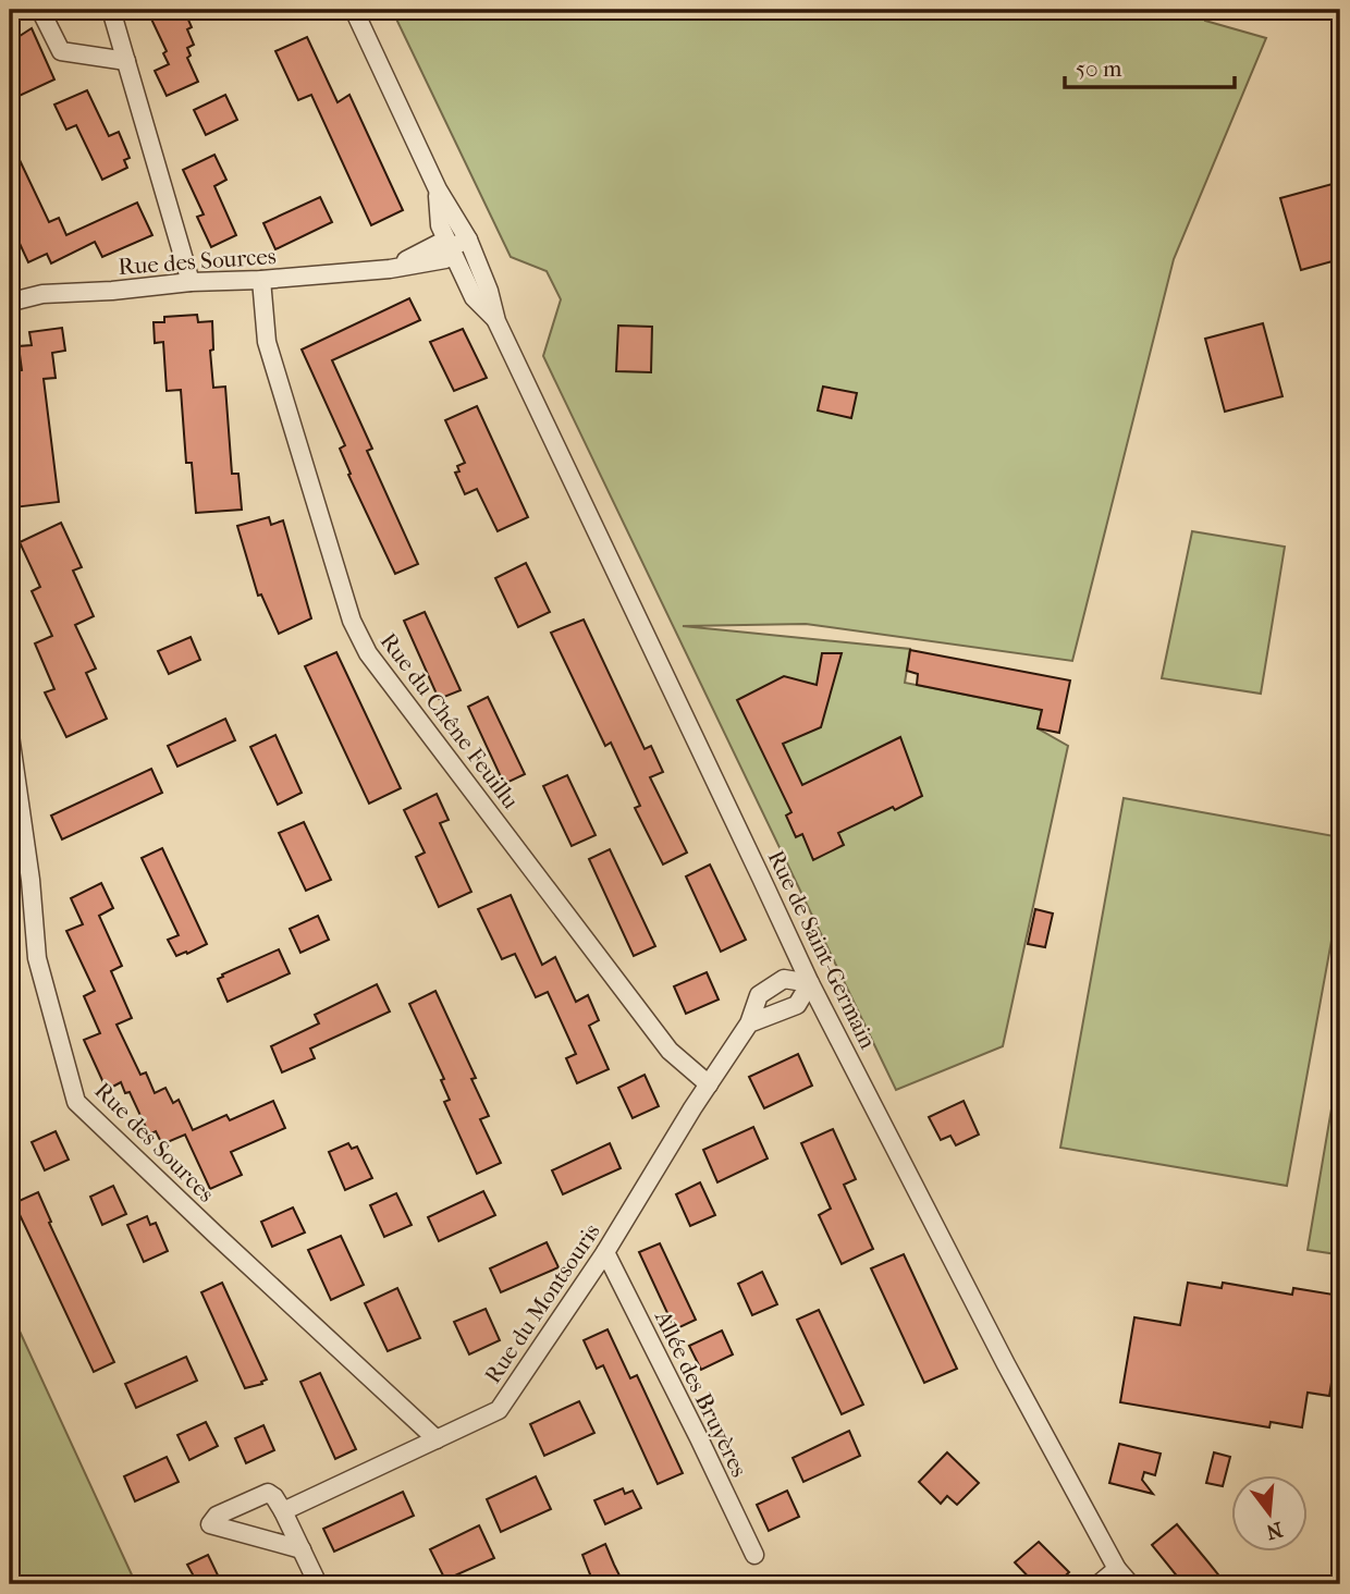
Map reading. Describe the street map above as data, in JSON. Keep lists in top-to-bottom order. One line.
{"streets":{"street":["Rue des Sources","Rue du Chêne Feuillu","Rue de Saint-Germain","Rue du Montsouris","Allée des Bruyères"]},"crossings":[["Rue des Sources","Rue du Chêne Feuillu"],["Rue des Sources","Rue de Saint-Germain"],["Rue des Sources","Rue du Montsouris"],["Rue du Chêne Feuillu","Rue du Montsouris"],["Rue de Saint-Germain","Rue du Montsouris"],["Rue du Montsouris","Allée des Bruyères"]],"scale_bar":"50 m","north":"bottom"}
